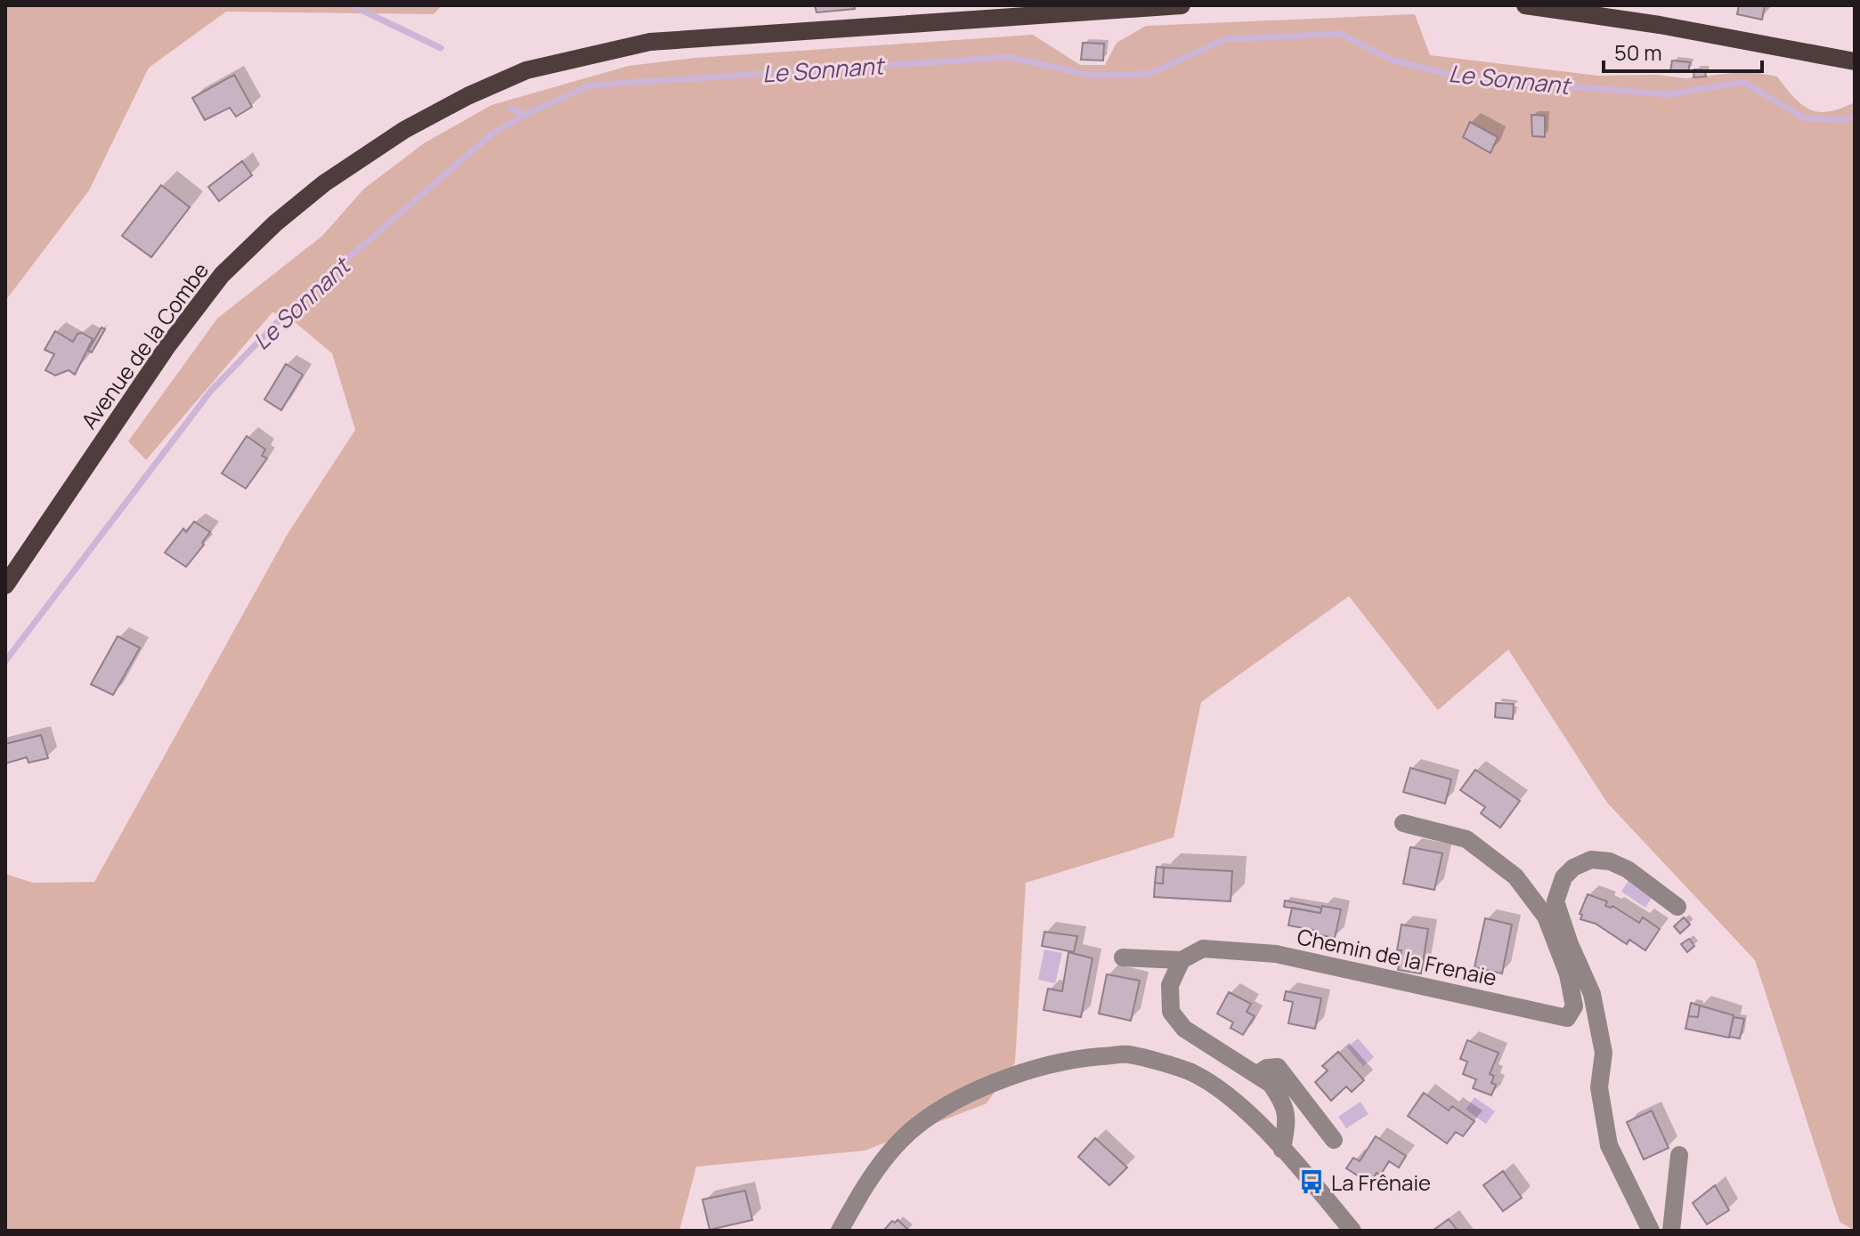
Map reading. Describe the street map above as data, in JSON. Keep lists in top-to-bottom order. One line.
{"streets":{"main road":["Avenue de la Combe"],"street":["Chemin de la Frenaie"]},"water":["Le Sonnant"],"places":{"bus stop":["La Frênaie"]},"scale_bar":"50 m"}
